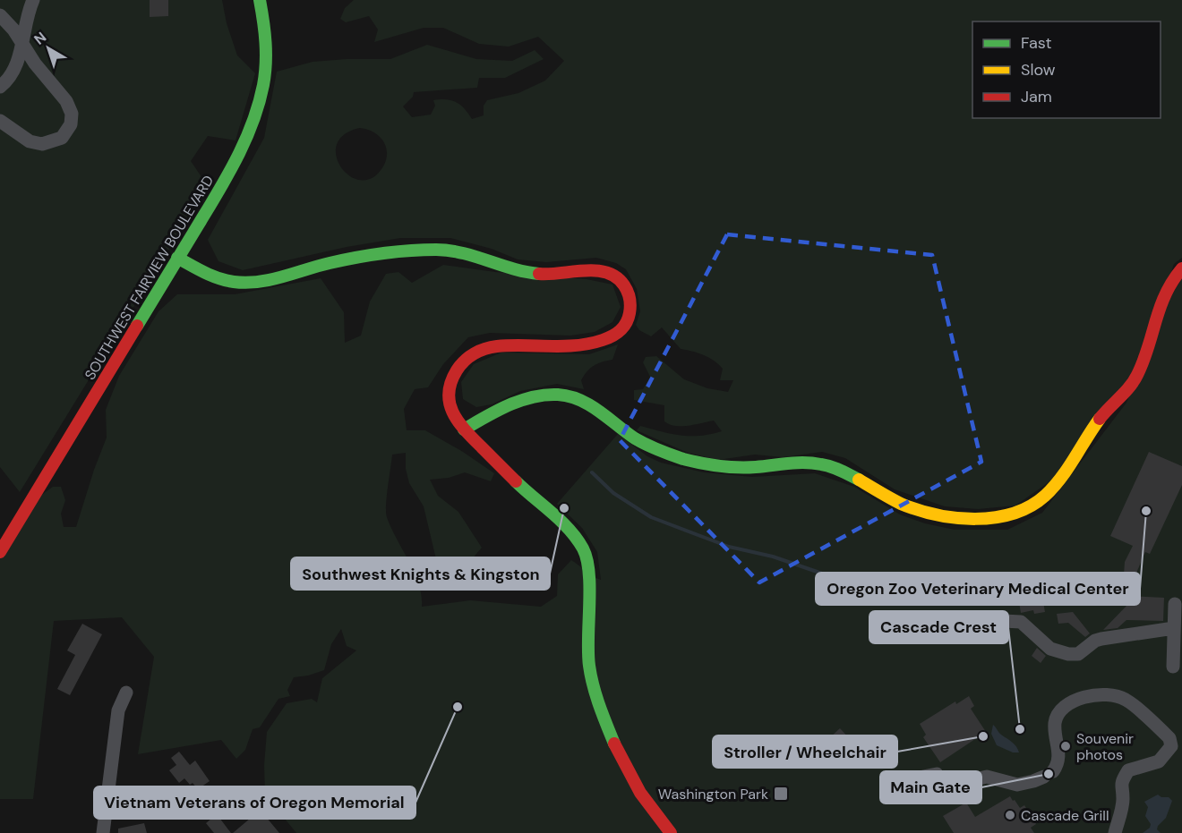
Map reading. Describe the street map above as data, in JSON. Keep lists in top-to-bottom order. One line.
{"streets":{"street":["SOUTHWEST FAIRVIEW BOULEVARD"]},"places":{"other":["Southwest Knights & Kingston","Oregon Zoo Veterinary Medical Center","Vietnam Veterans of Oregon Memorial","Cascade Crest","Stroller / Wheelchair","Souvenir photos","Main Gate","Cascade Grill"],"transit":["Washington Park"]},"legend":["Fast","Slow","Jam"],"north":"top left"}
